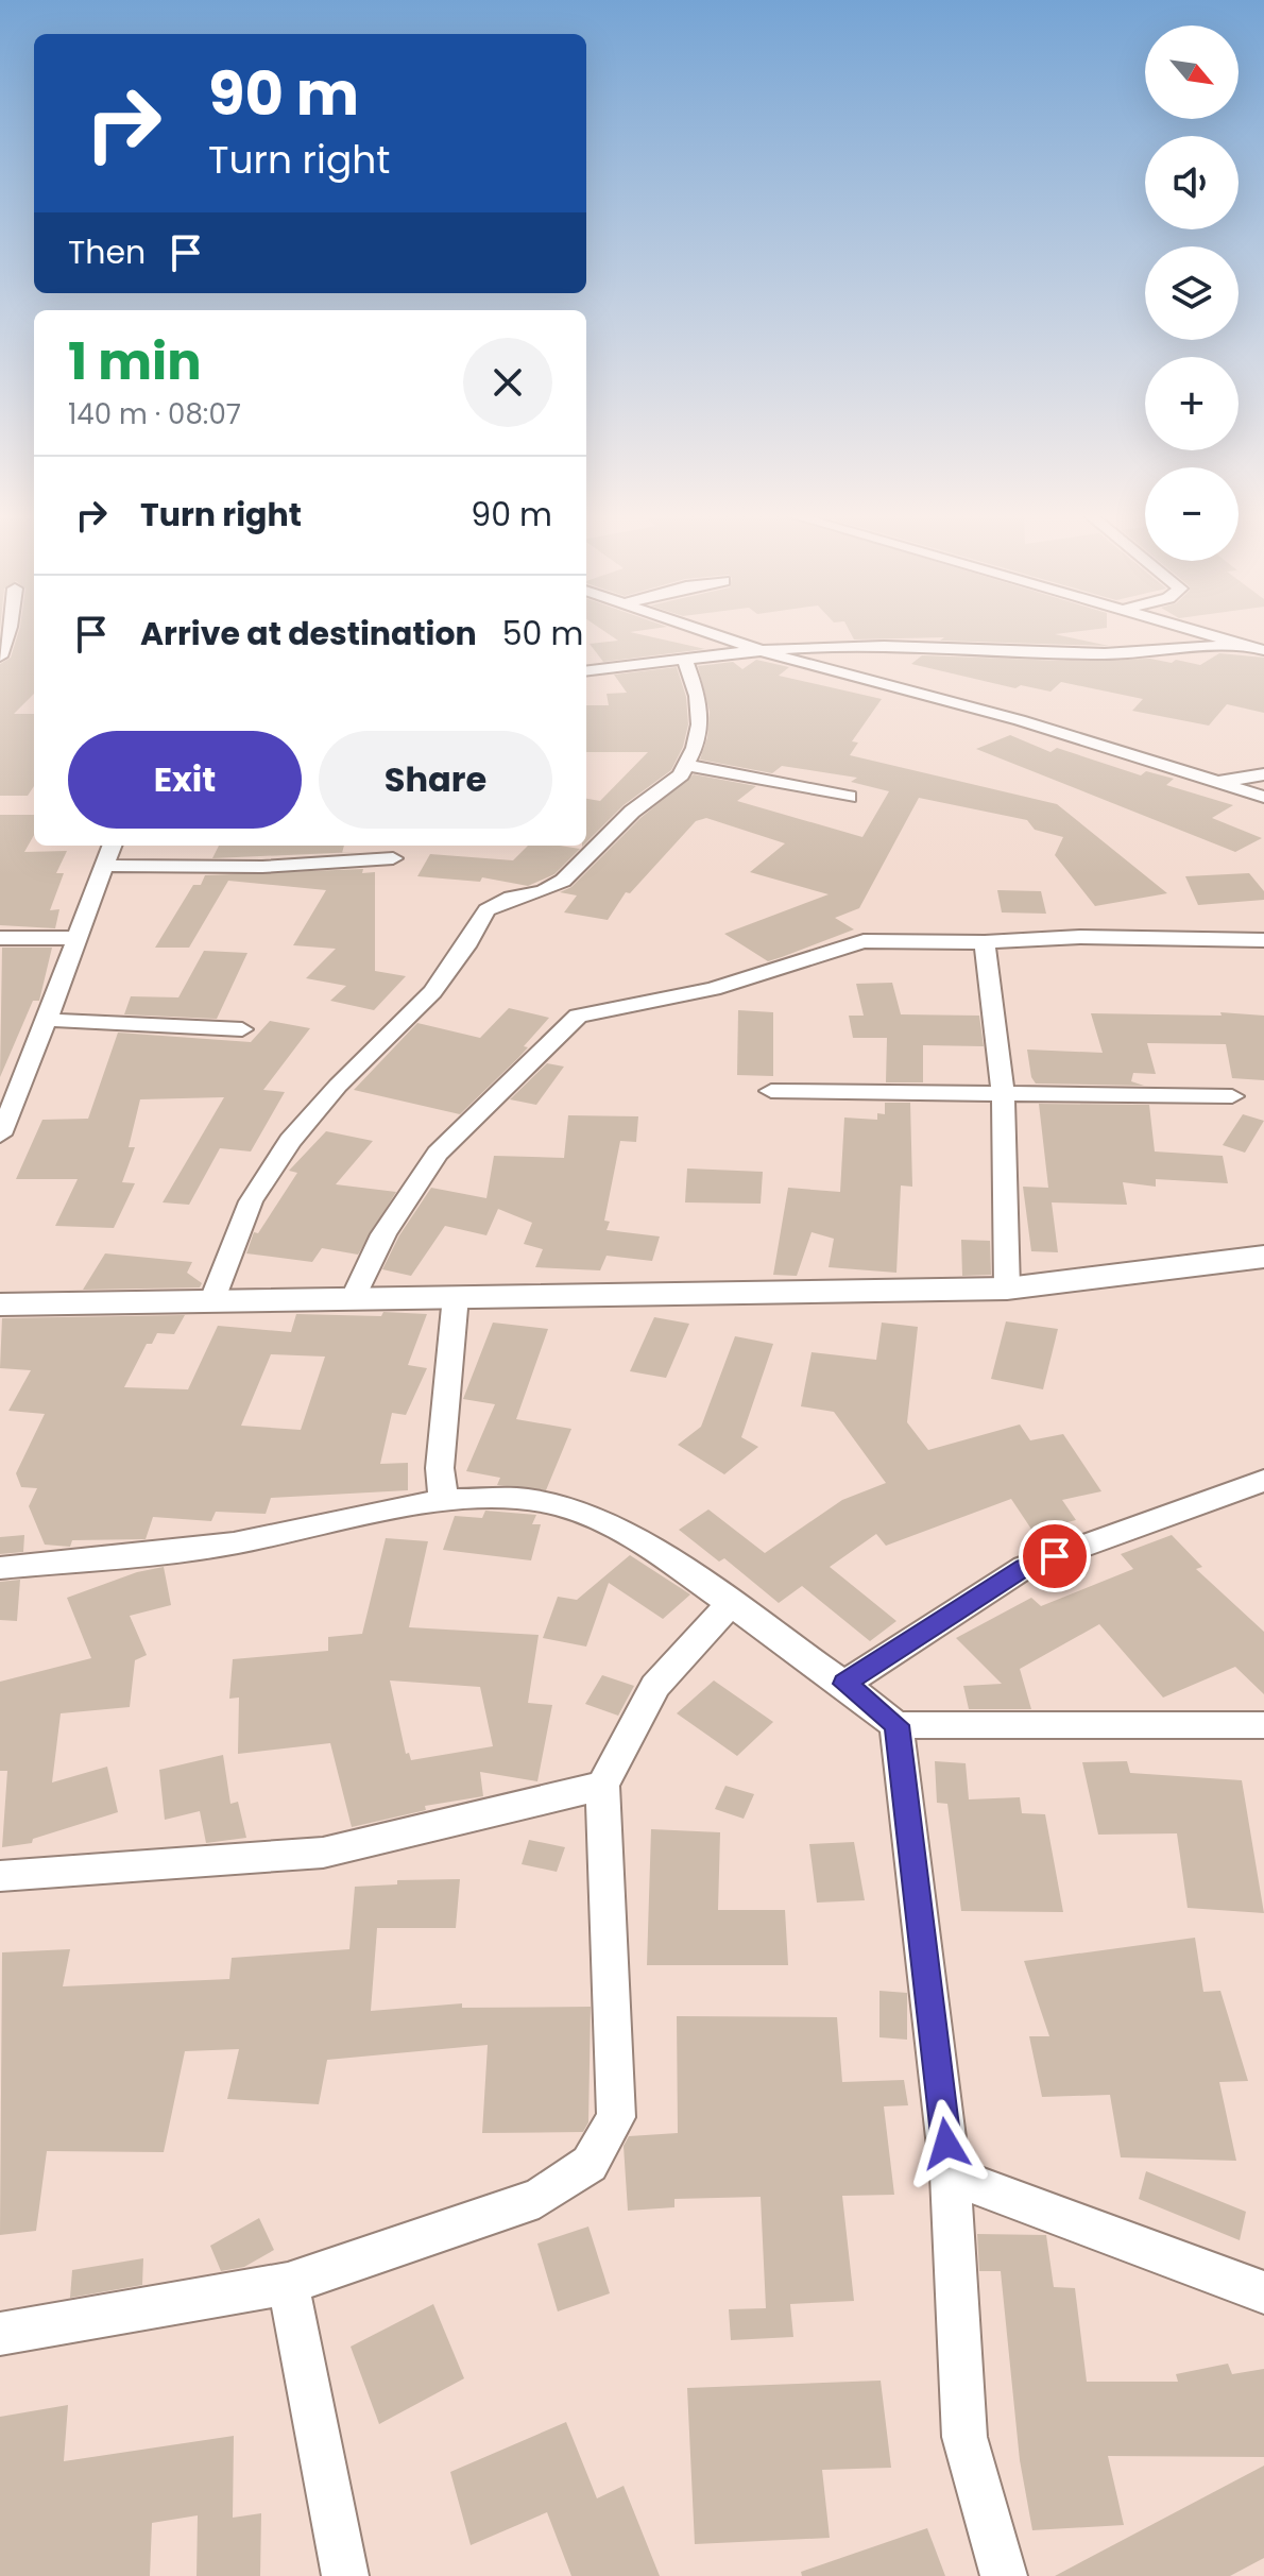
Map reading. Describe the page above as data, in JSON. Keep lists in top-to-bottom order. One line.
{"north":"bottom right","page":{"map_buttons":["+","−"],"turn":["90 m","Turn right"],"then":"Then","heading":["1 min","140 m · 08:07"],"list":[{"name":"Turn right","value":"90 m"},{"name":"Arrive at destination","value":"50 m"}],"buttons":["Exit","Share"]}}
